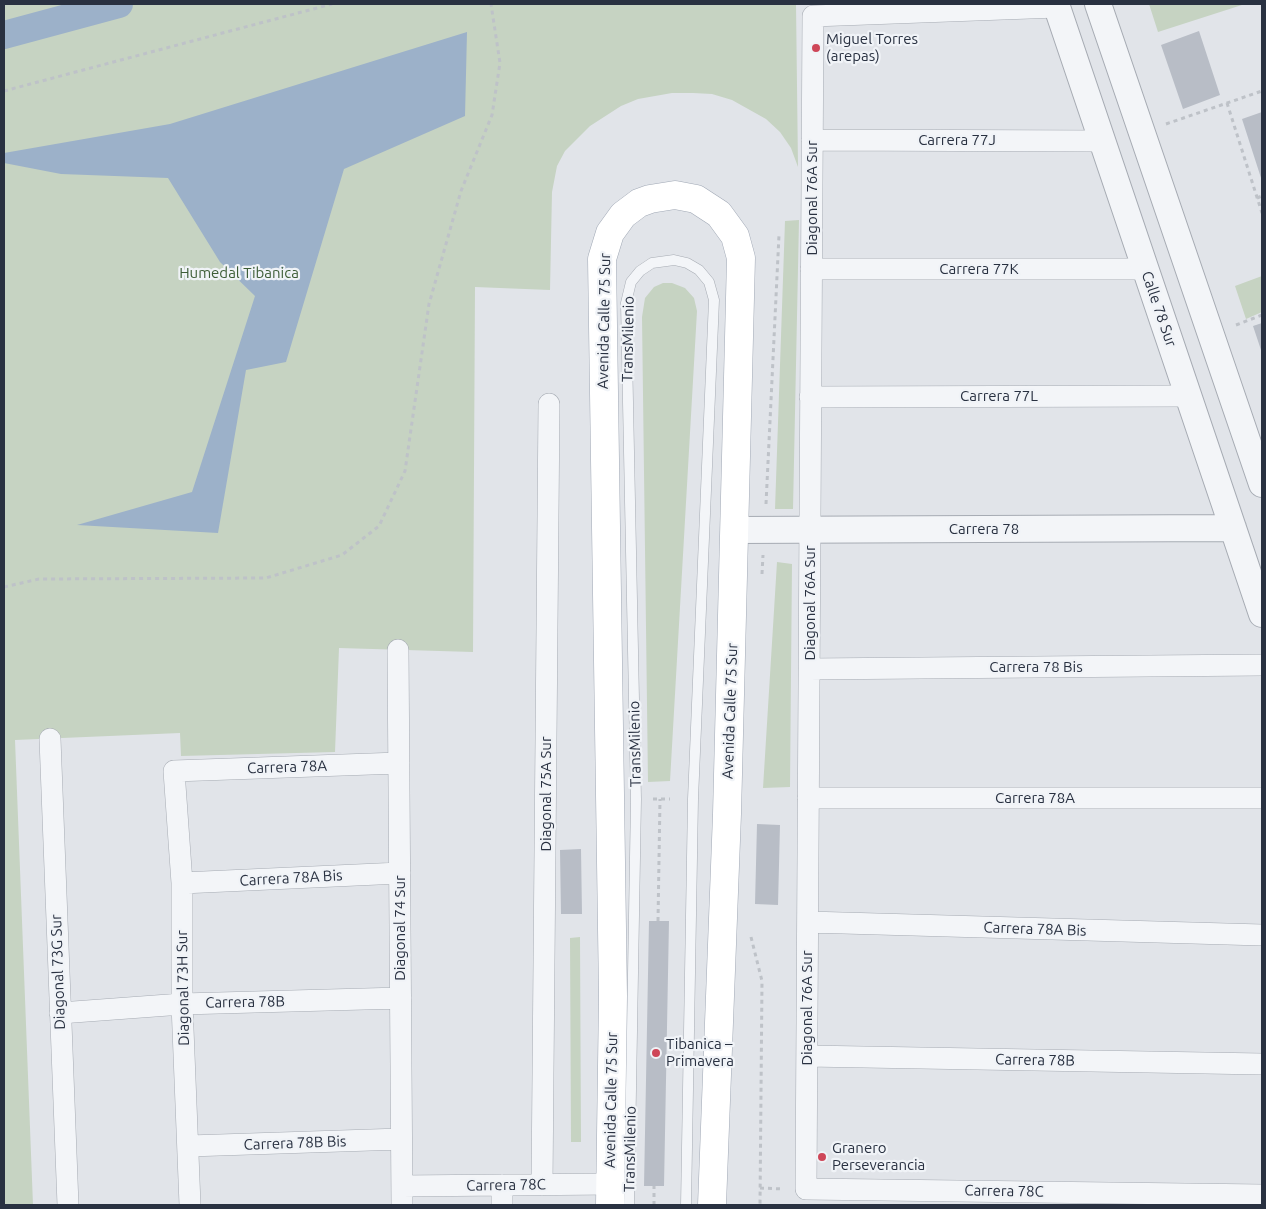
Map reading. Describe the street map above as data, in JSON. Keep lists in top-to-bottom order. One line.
{"streets":{"main road":["Avenida Calle 75 Sur"],"street":["Carrera 77J","Diagonal 76A Sur","Carrera 77K","Calle 78 Sur","Carrera 77L","Carrera 78","Carrera 78 Bis","Carrera 78A","Diagonal 75A Sur","Carrera 78A Bis","Diagonal 74 Sur","Diagonal 73G Sur","Diagonal 73H Sur","Carrera 78B","Carrera 78B Bis","Carrera 78C"],"lane":["TransMilenio"]},"crossings":[["Carrera 77J","Diagonal 76A Sur"],["Carrera 77J","Calle 78 Sur"],["Diagonal 76A Sur","Carrera 77K"],["Diagonal 76A Sur","Calle 78 Sur"],["Diagonal 76A Sur","Carrera 77L"],["Diagonal 76A Sur","Carrera 78"],["Diagonal 76A Sur","Carrera 78 Bis"],["Diagonal 76A Sur","Carrera 78A"],["Diagonal 76A Sur","Carrera 78A Bis"],["Diagonal 76A Sur","Carrera 78B"],["Diagonal 76A Sur","Carrera 78C"],["Carrera 77K","Calle 78 Sur"],["Calle 78 Sur","Carrera 77L"],["Calle 78 Sur","Carrera 78"],["Avenida Calle 75 Sur","Carrera 78"],["Avenida Calle 75 Sur","Carrera 78C"],["Carrera 78A","Diagonal 74 Sur"],["Carrera 78A","Diagonal 73H Sur"],["Diagonal 75A Sur","Carrera 78C"],["Carrera 78A Bis","Diagonal 74 Sur"],["Carrera 78A Bis","Diagonal 73H Sur"],["Diagonal 74 Sur","Carrera 78B"],["Diagonal 74 Sur","Carrera 78B Bis"],["Diagonal 74 Sur","Carrera 78C"],["Diagonal 73G Sur","Carrera 78B"],["Diagonal 73H Sur","Carrera 78B"],["Diagonal 73H Sur","Carrera 78B Bis"]],"parks":["Humedal Tibanica"],"places":["Miguel Torres (arepas)","Tibanica – Primavera","Granero Perseverancia"]}
